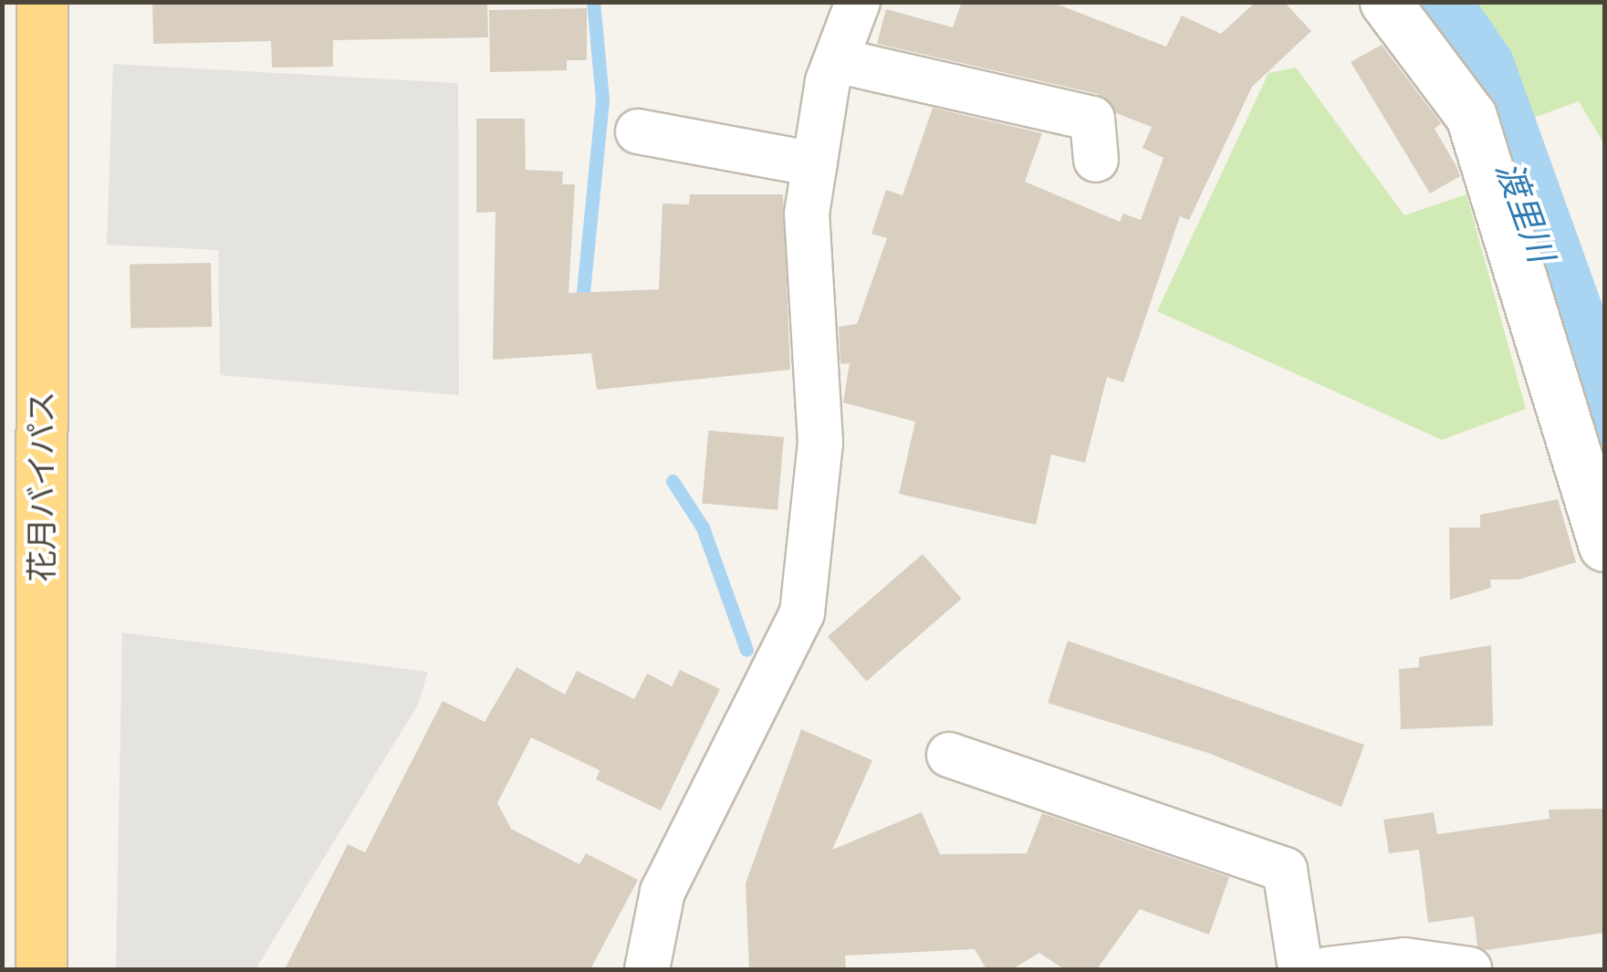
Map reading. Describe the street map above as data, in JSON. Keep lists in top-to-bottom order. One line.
{"streets":{"highway":["花月バイパス"]},"water":["渡里川"]}
